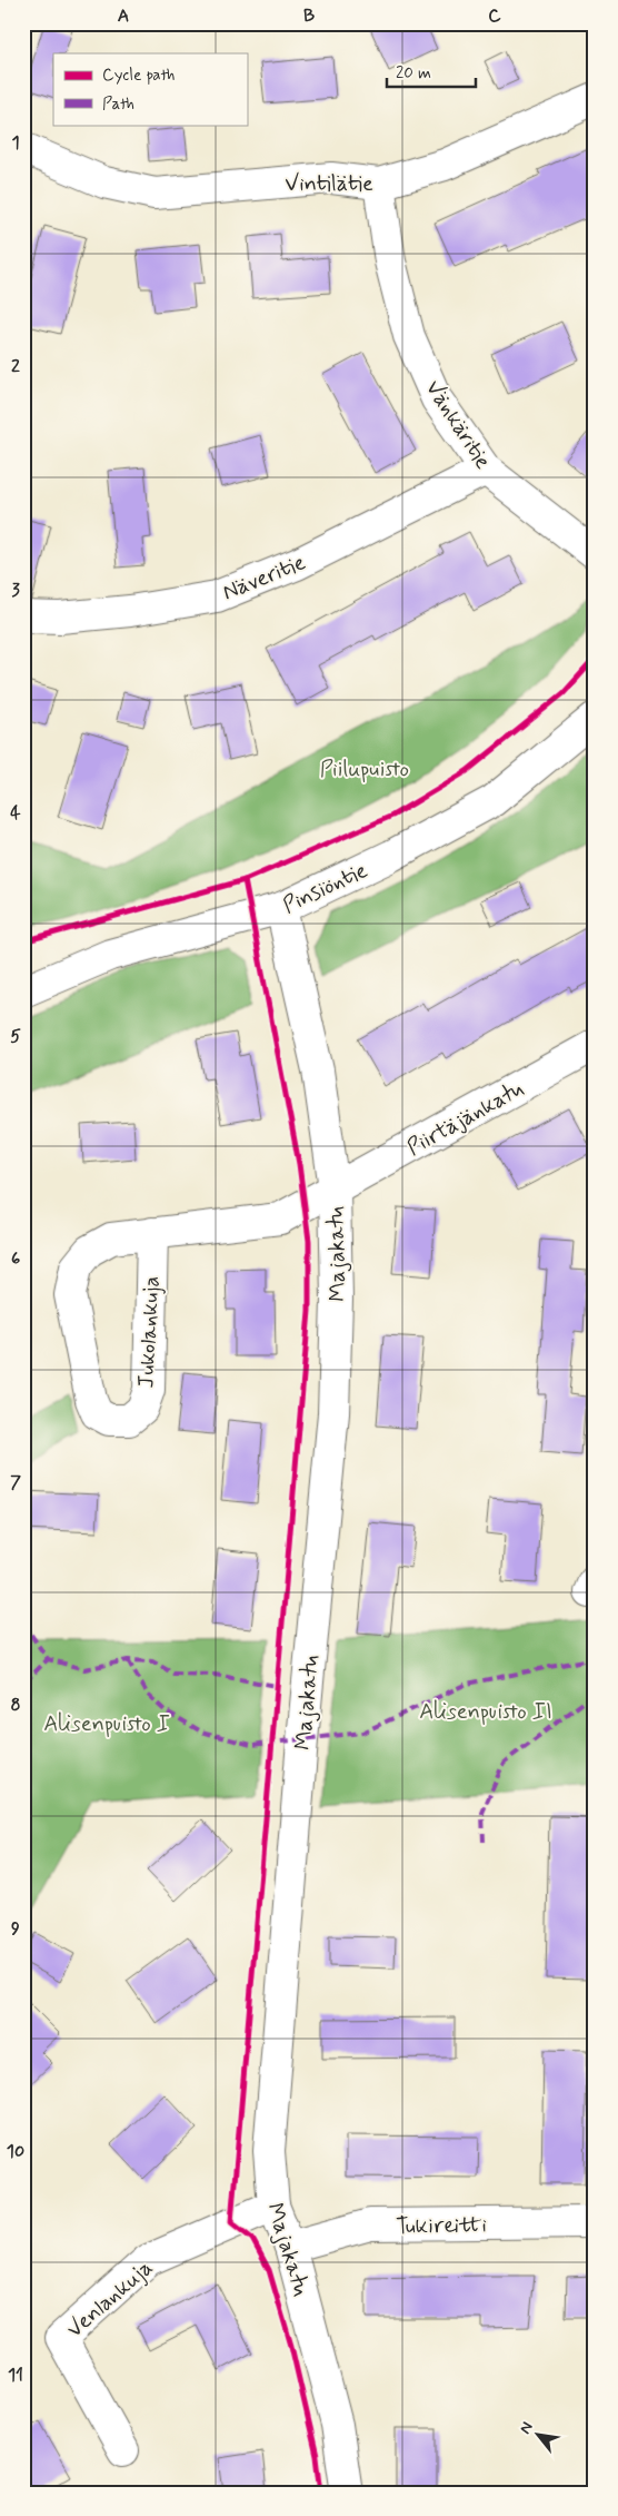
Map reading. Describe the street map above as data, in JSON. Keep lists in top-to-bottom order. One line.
{"streets":{"street":["Vintilätie","Vänkäritie","Näveritie","Pinsiöntie","Piirtäjänkatu","Majakatu","Jukolankuja","Tukireitti","Venlankuja"]},"crossings":[["Vintilätie","Vänkäritie"],["Vänkäritie","Näveritie"],["Pinsiöntie","Majakatu"],["Piirtäjänkatu","Majakatu"],["Piirtäjänkatu","Jukolankuja"],["Majakatu","Jukolankuja"],["Majakatu","Tukireitti"],["Majakatu","Venlankuja"]],"parks":["Piilupuisto","Alisenpuisto II","Alisenpuisto I"],"legend":["Cycle path","Path"],"scale_bar":"20 m","north":"top left","grid":{"columns":["A","B","C"],"rows":["1","2","3","4","5","6","7","8","9","10","11"]}}
